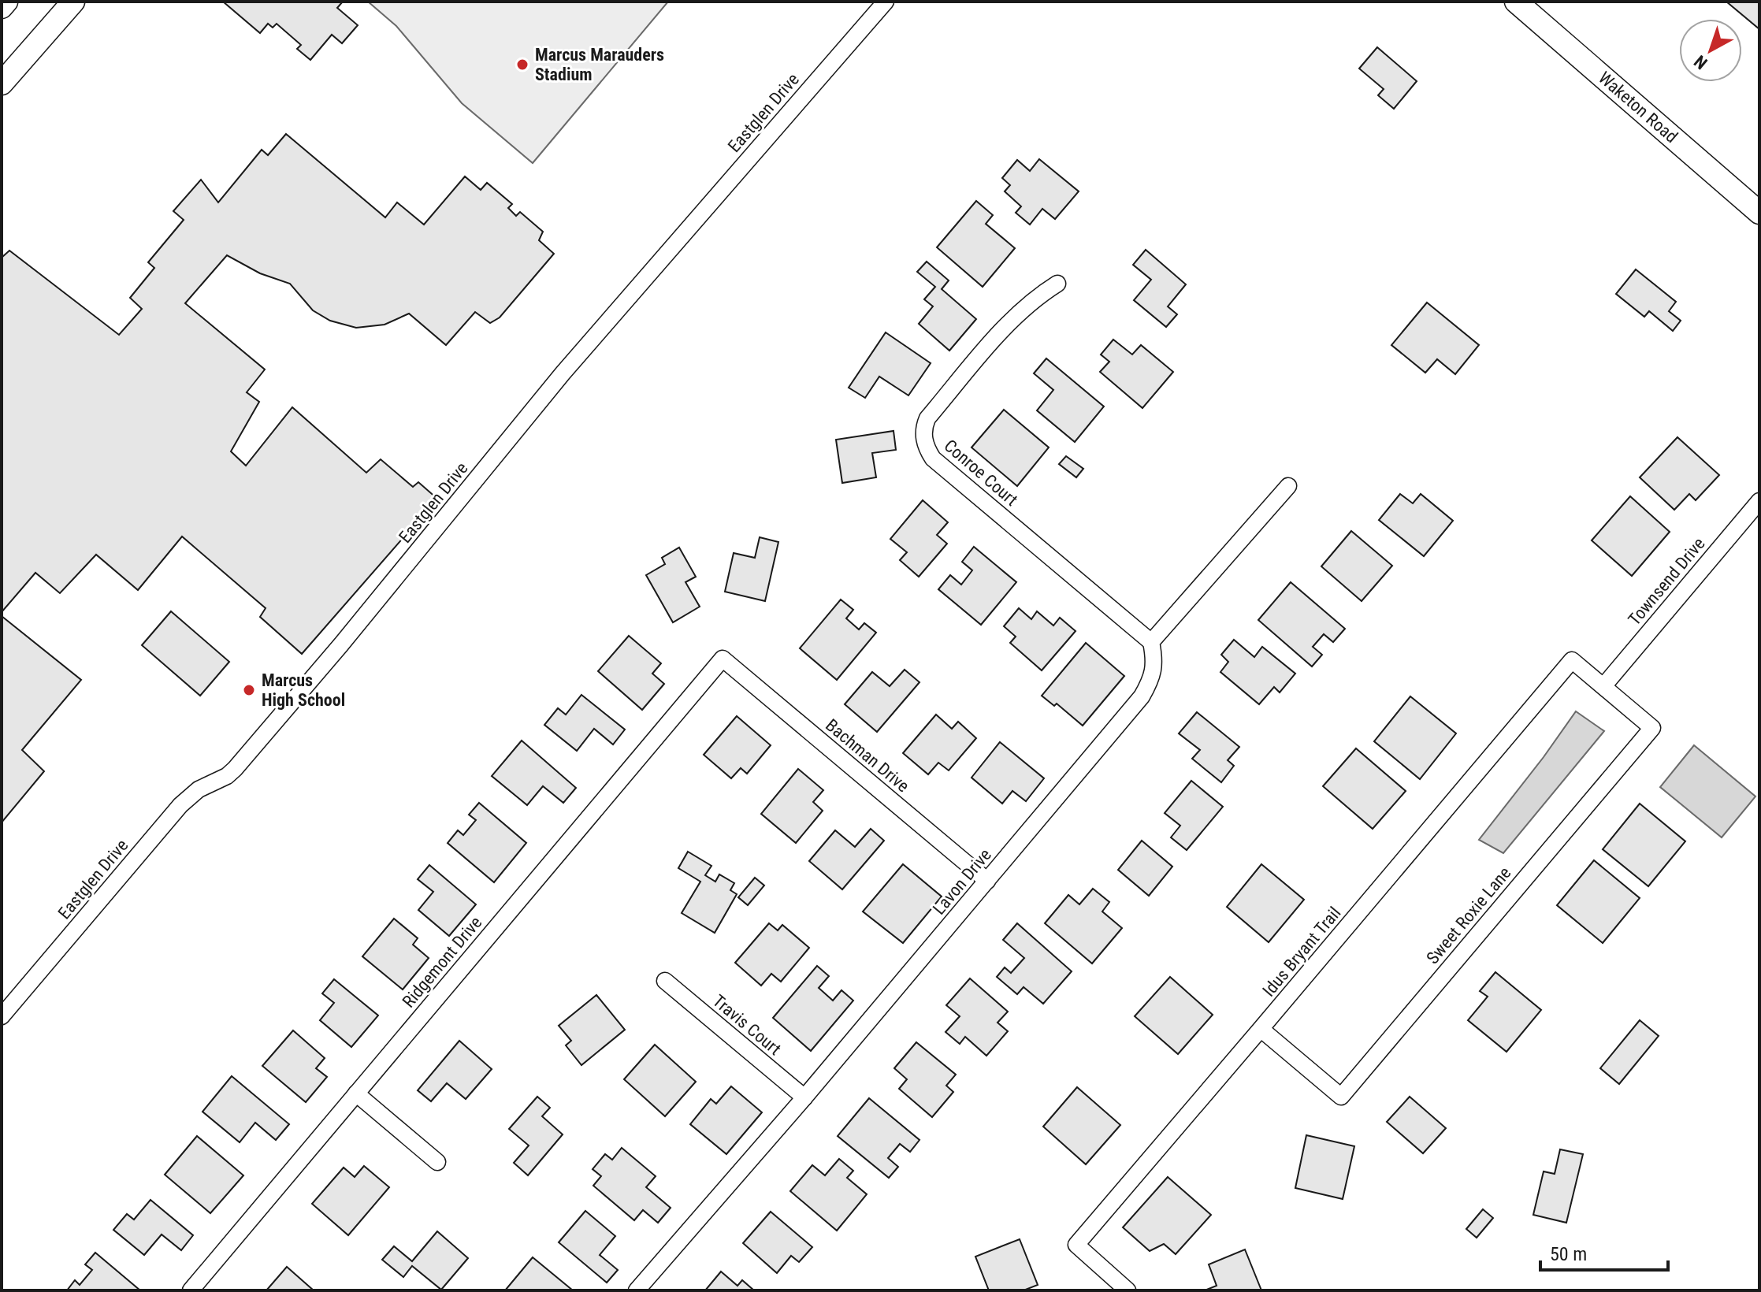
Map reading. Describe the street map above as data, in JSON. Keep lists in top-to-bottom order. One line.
{"streets":{"street":["Waketon Road","Eastglen Drive","Conroe Court","Townsend Drive","Bachman Drive","Lavon Drive","Sweet Roxie Lane","Idus Bryant Trail","Ridgemont Drive","Travis Court"]},"crossings":[["Conroe Court","Lavon Drive"],["Townsend Drive","Sweet Roxie Lane"],["Townsend Drive","Idus Bryant Trail"],["Bachman Drive","Lavon Drive"],["Bachman Drive","Ridgemont Drive"],["Lavon Drive","Travis Court"],["Sweet Roxie Lane","Idus Bryant Trail"]],"places":["Marcus Marauders Stadium","Marcus High School"],"scale_bar":"50 m","north":"bottom left"}
